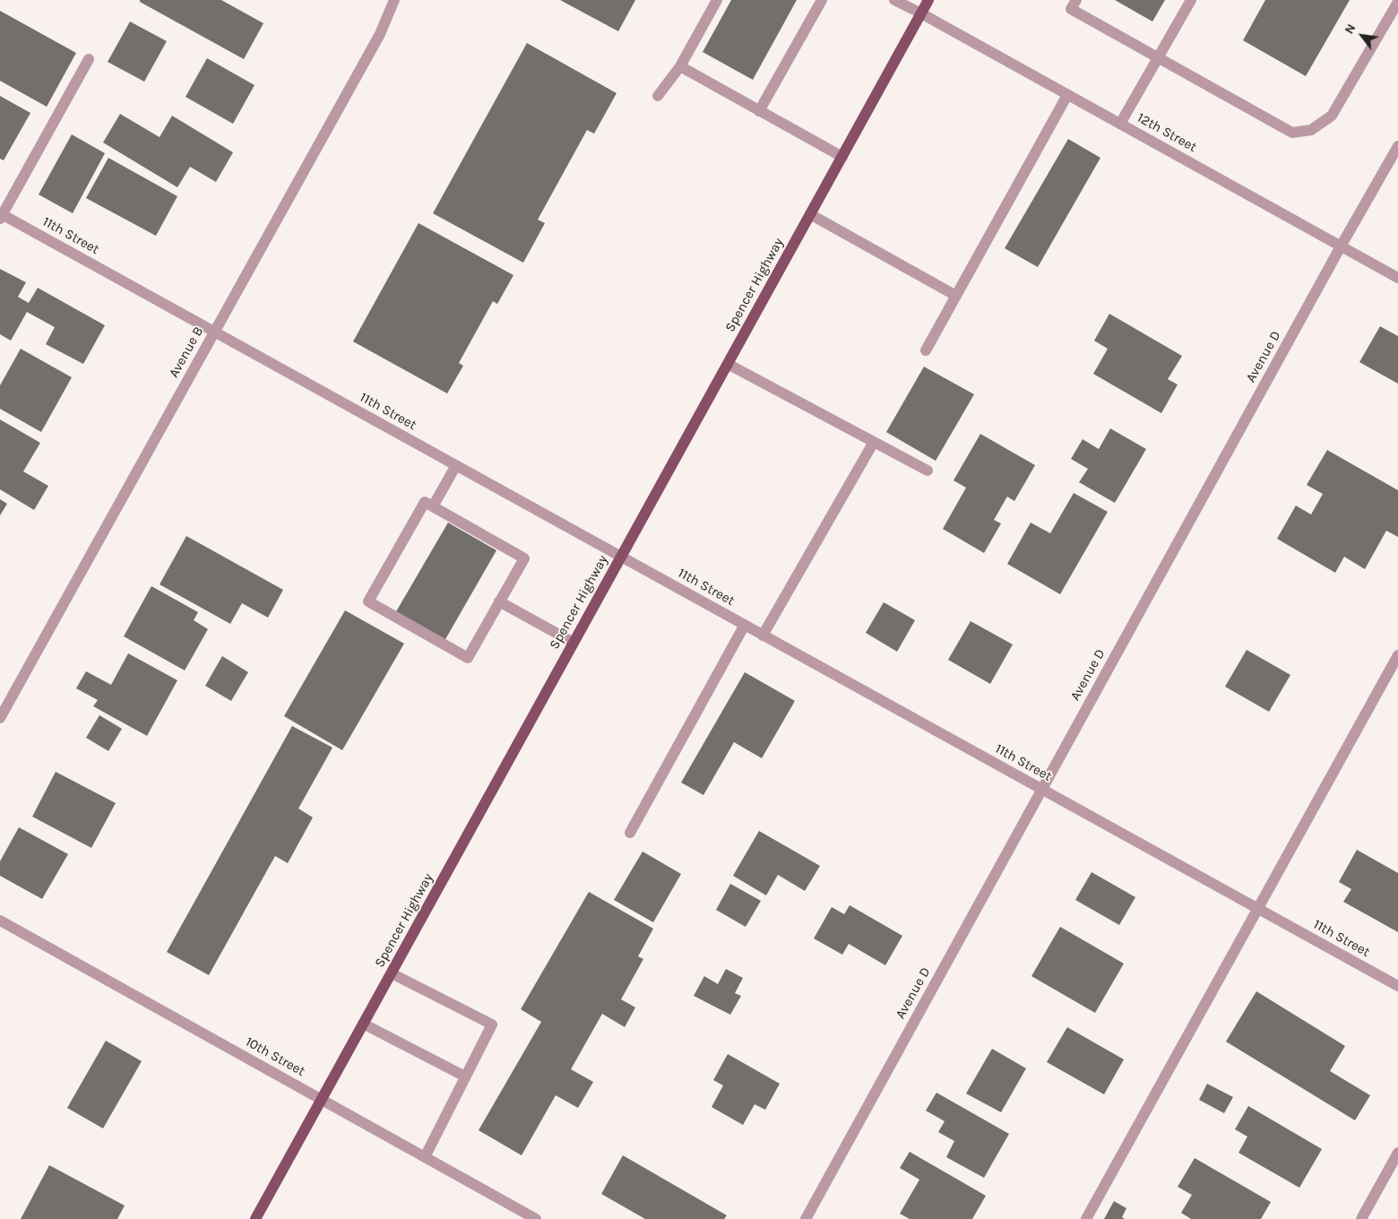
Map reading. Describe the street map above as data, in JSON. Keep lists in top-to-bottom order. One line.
{"streets":{"main road":["Spencer Highway"],"street":["12th Street","11th Street","Avenue B","Avenue D","10th Street"]},"crossings":[["12th Street","Spencer Highway"],["12th Street","Avenue D"],["11th Street","Spencer Highway"],["11th Street","Avenue B"],["11th Street","Avenue D"],["Spencer Highway","10th Street"]],"north":"top left"}
